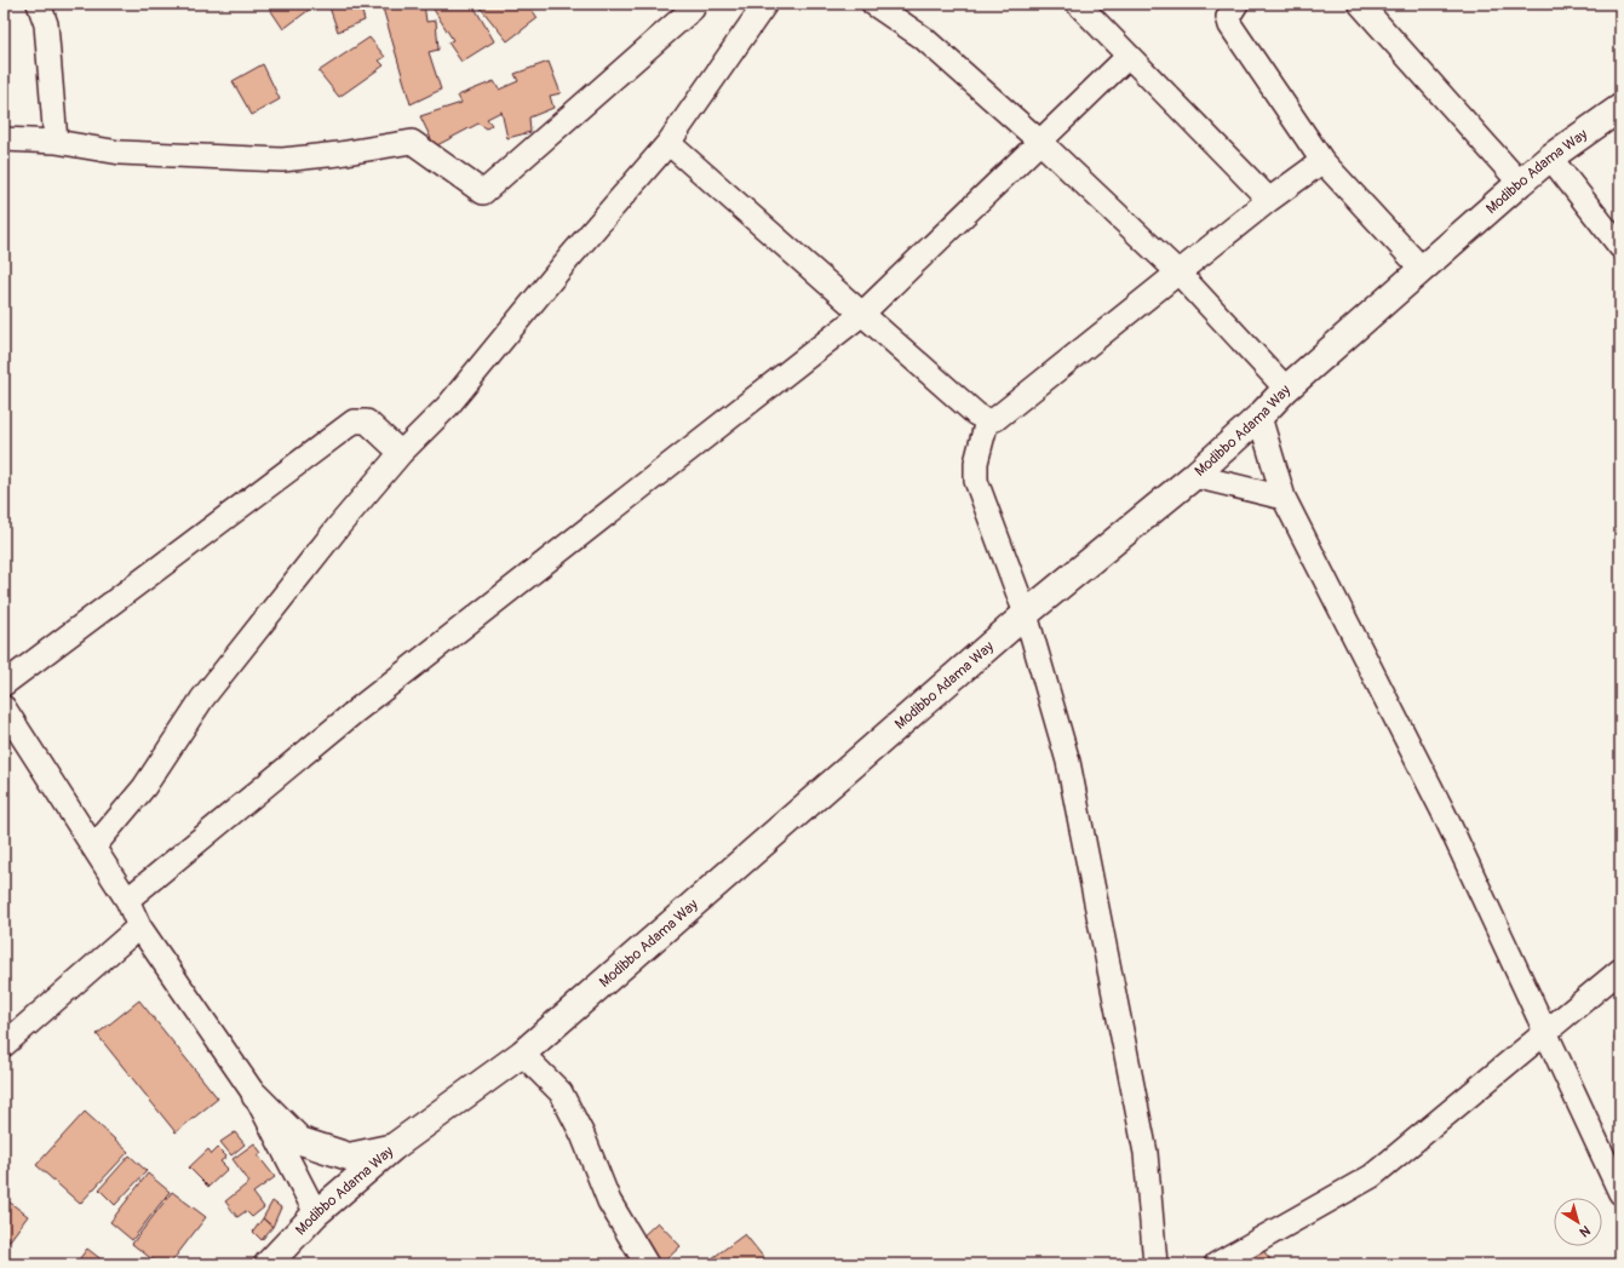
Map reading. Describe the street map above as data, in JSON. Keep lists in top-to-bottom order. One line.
{"streets":{"main road":["Modibbo Adama Way"]},"north":"bottom right"}
